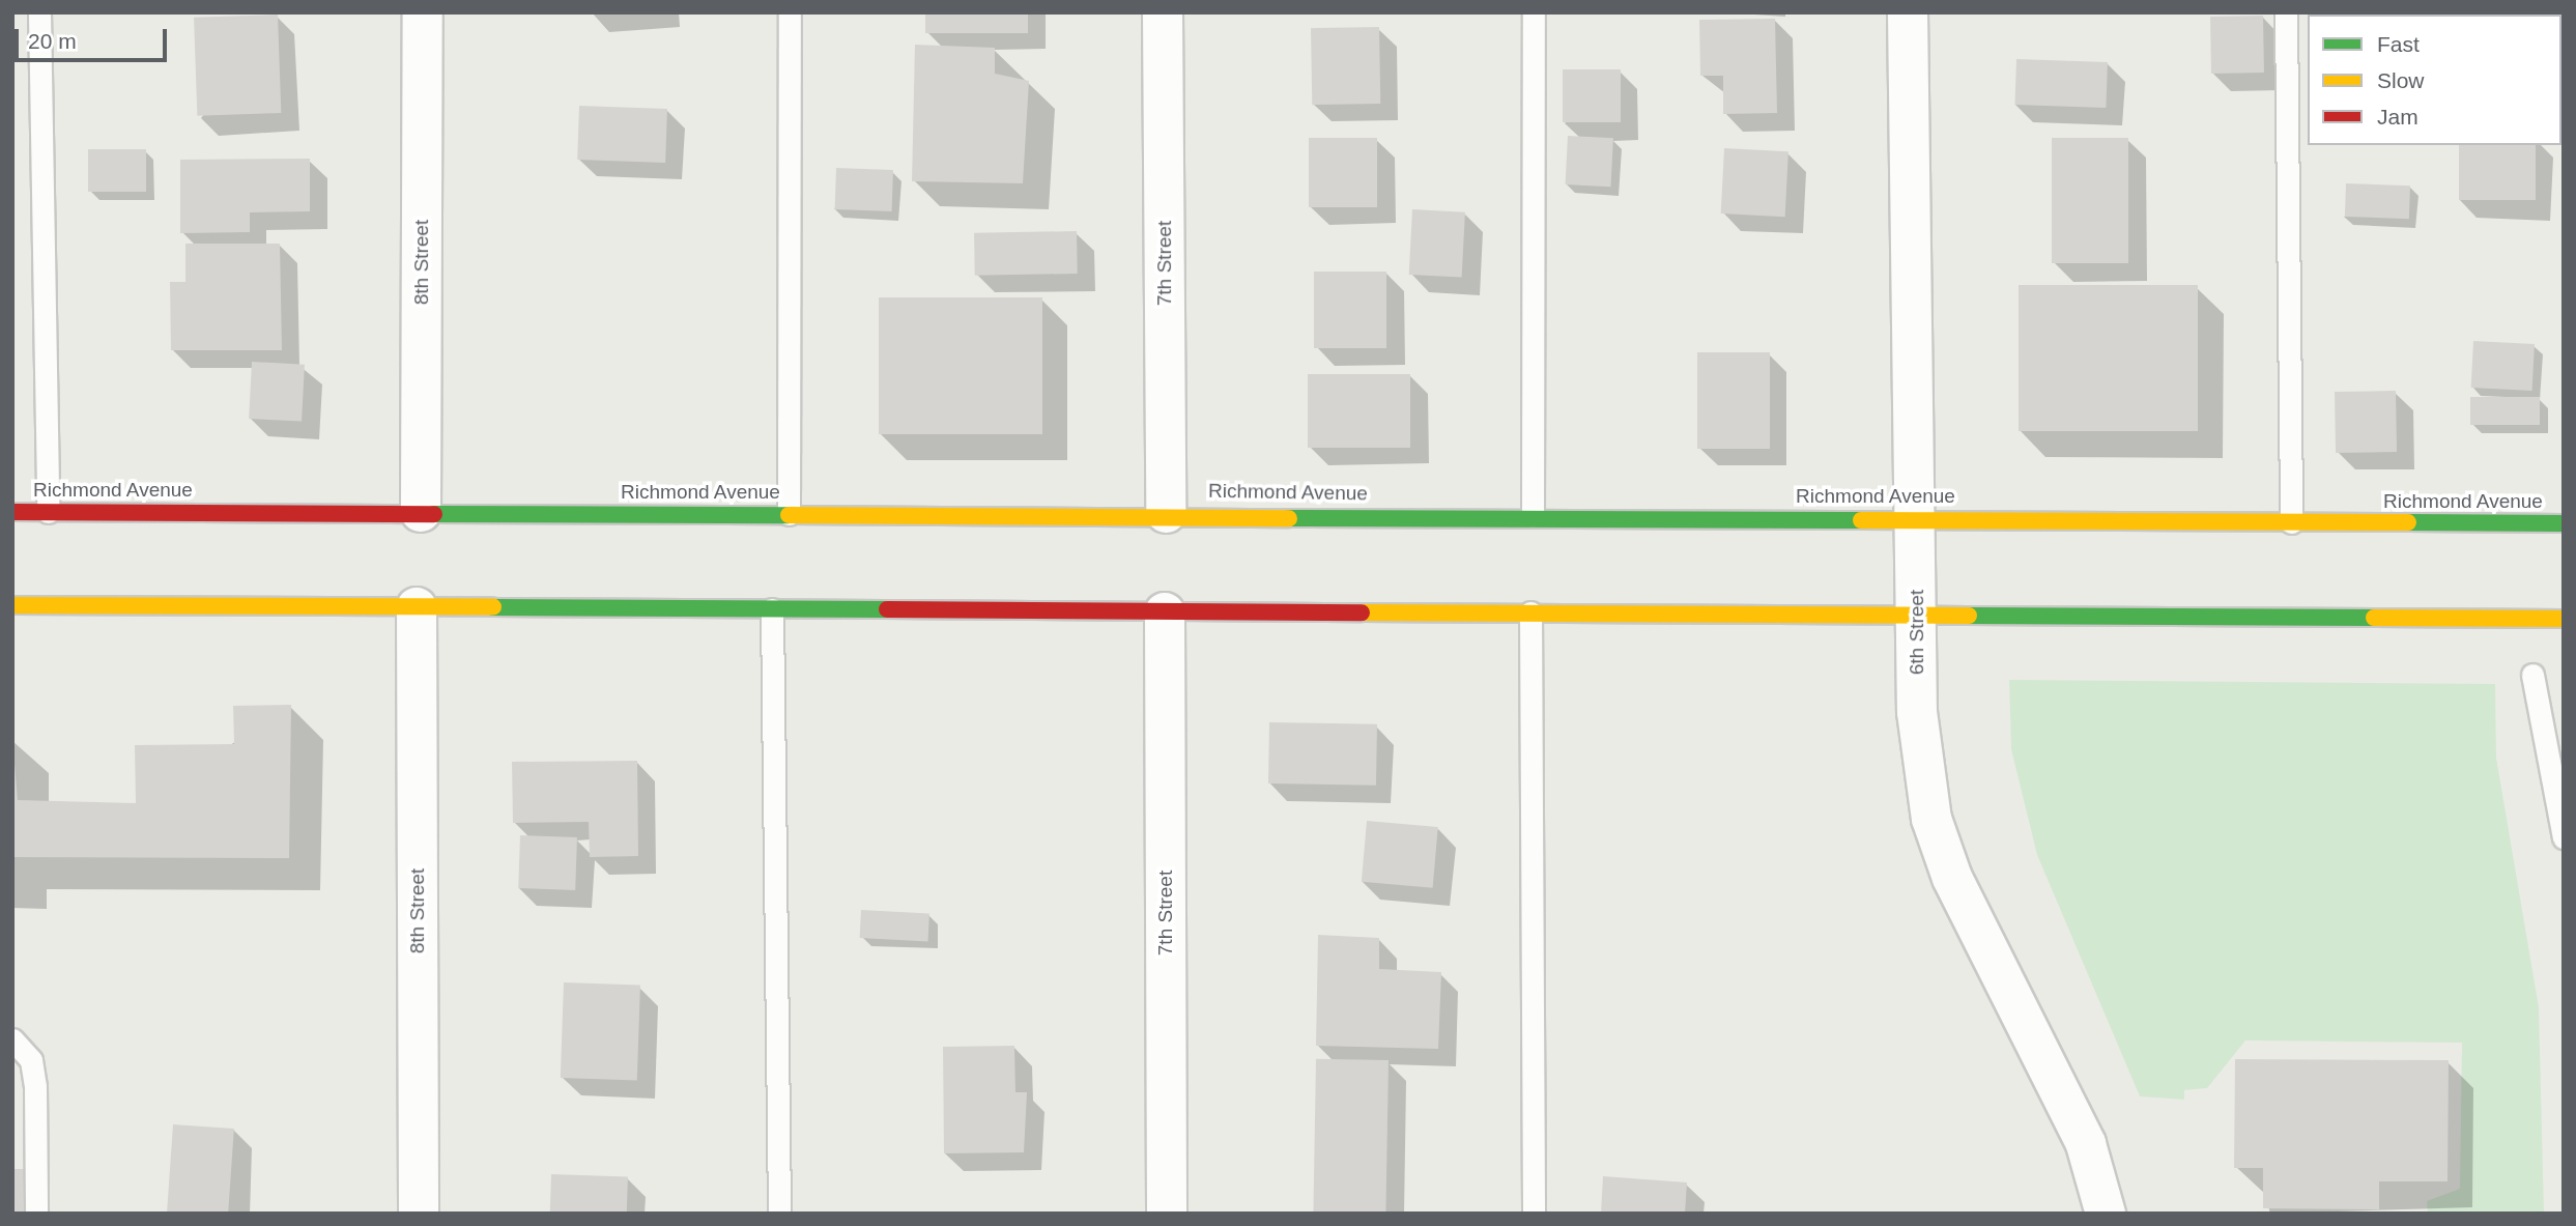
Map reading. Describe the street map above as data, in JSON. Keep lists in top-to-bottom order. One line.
{"streets":{"main road":["Richmond Avenue"],"street":["8th Street","7th Street","6th Street"]},"crossings":[["8th Street","Richmond Avenue"],["7th Street","Richmond Avenue"],["Richmond Avenue","6th Street"]],"legend":["Fast","Slow","Jam"],"scale_bar":"20 m"}
